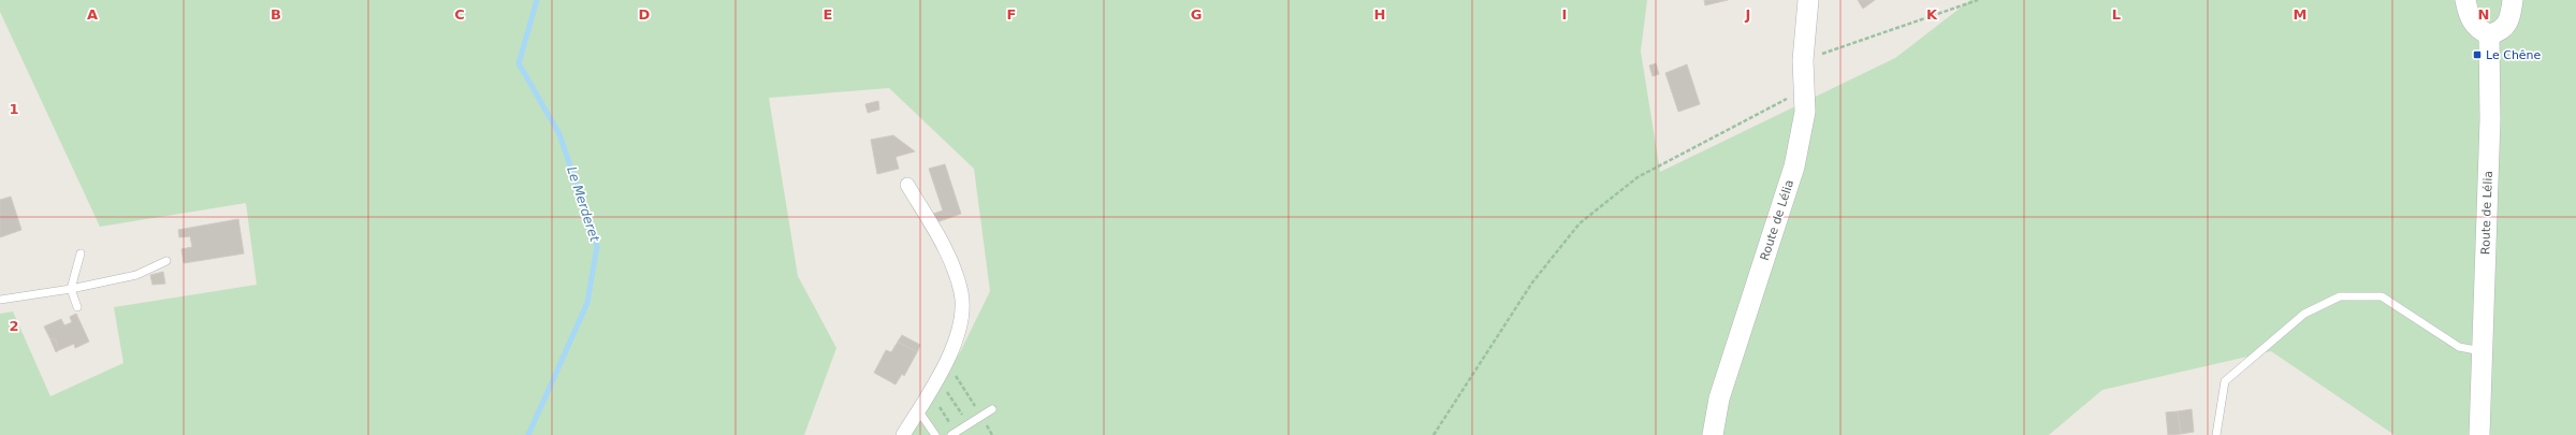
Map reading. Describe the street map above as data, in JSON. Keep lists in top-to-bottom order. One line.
{"streets":{"street":["Route de Lélia"]},"water":["Le Merderet"],"places":{"transit":["Le Chêne"]},"grid":{"columns":["A","B","C","D","E","F","G","H","I","J","K","L","M","N"],"rows":["1","2"]}}
